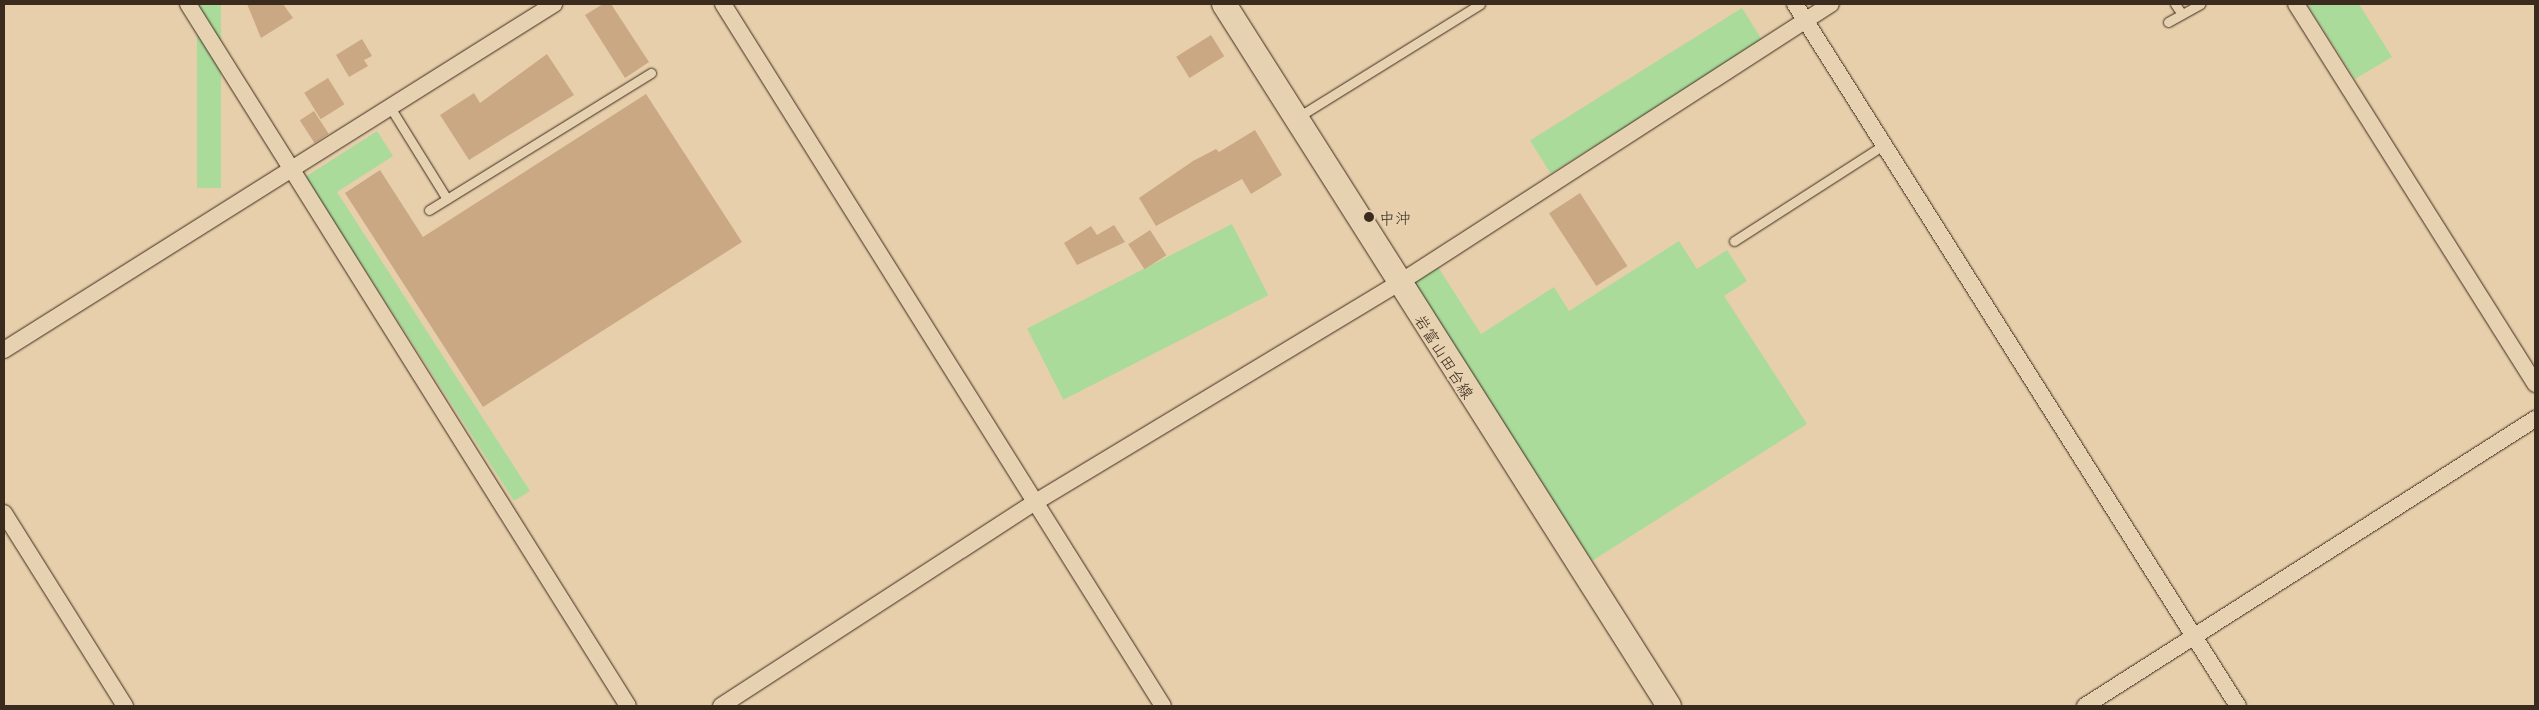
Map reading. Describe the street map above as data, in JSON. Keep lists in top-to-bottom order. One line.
{"streets":{"main road":["岩富山田台線"]},"places":["中沖"]}
